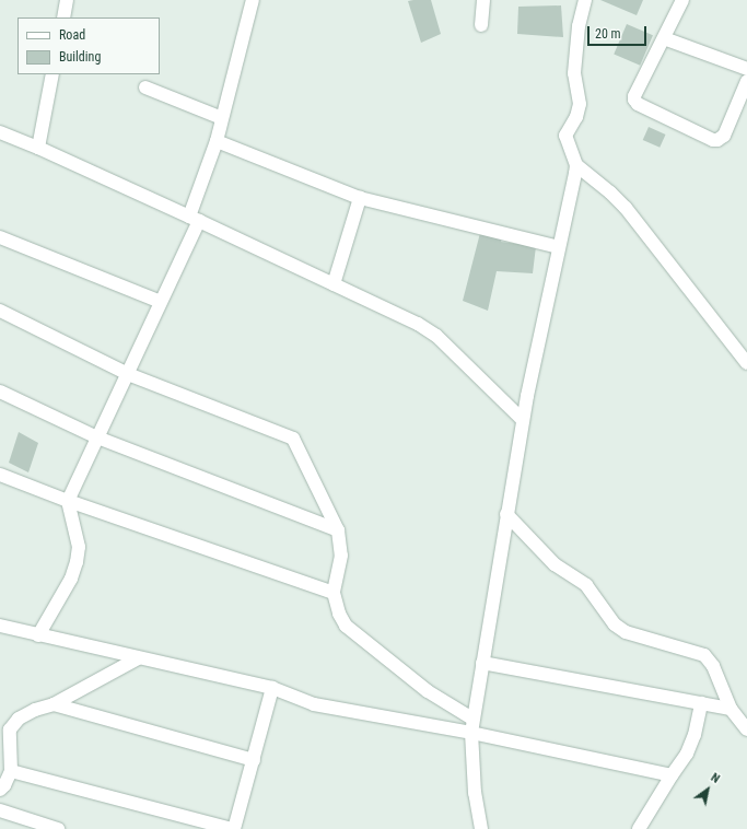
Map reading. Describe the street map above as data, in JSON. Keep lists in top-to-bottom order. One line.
{"legend":["Road","Building"],"scale_bar":"20 m","north":"top right"}
